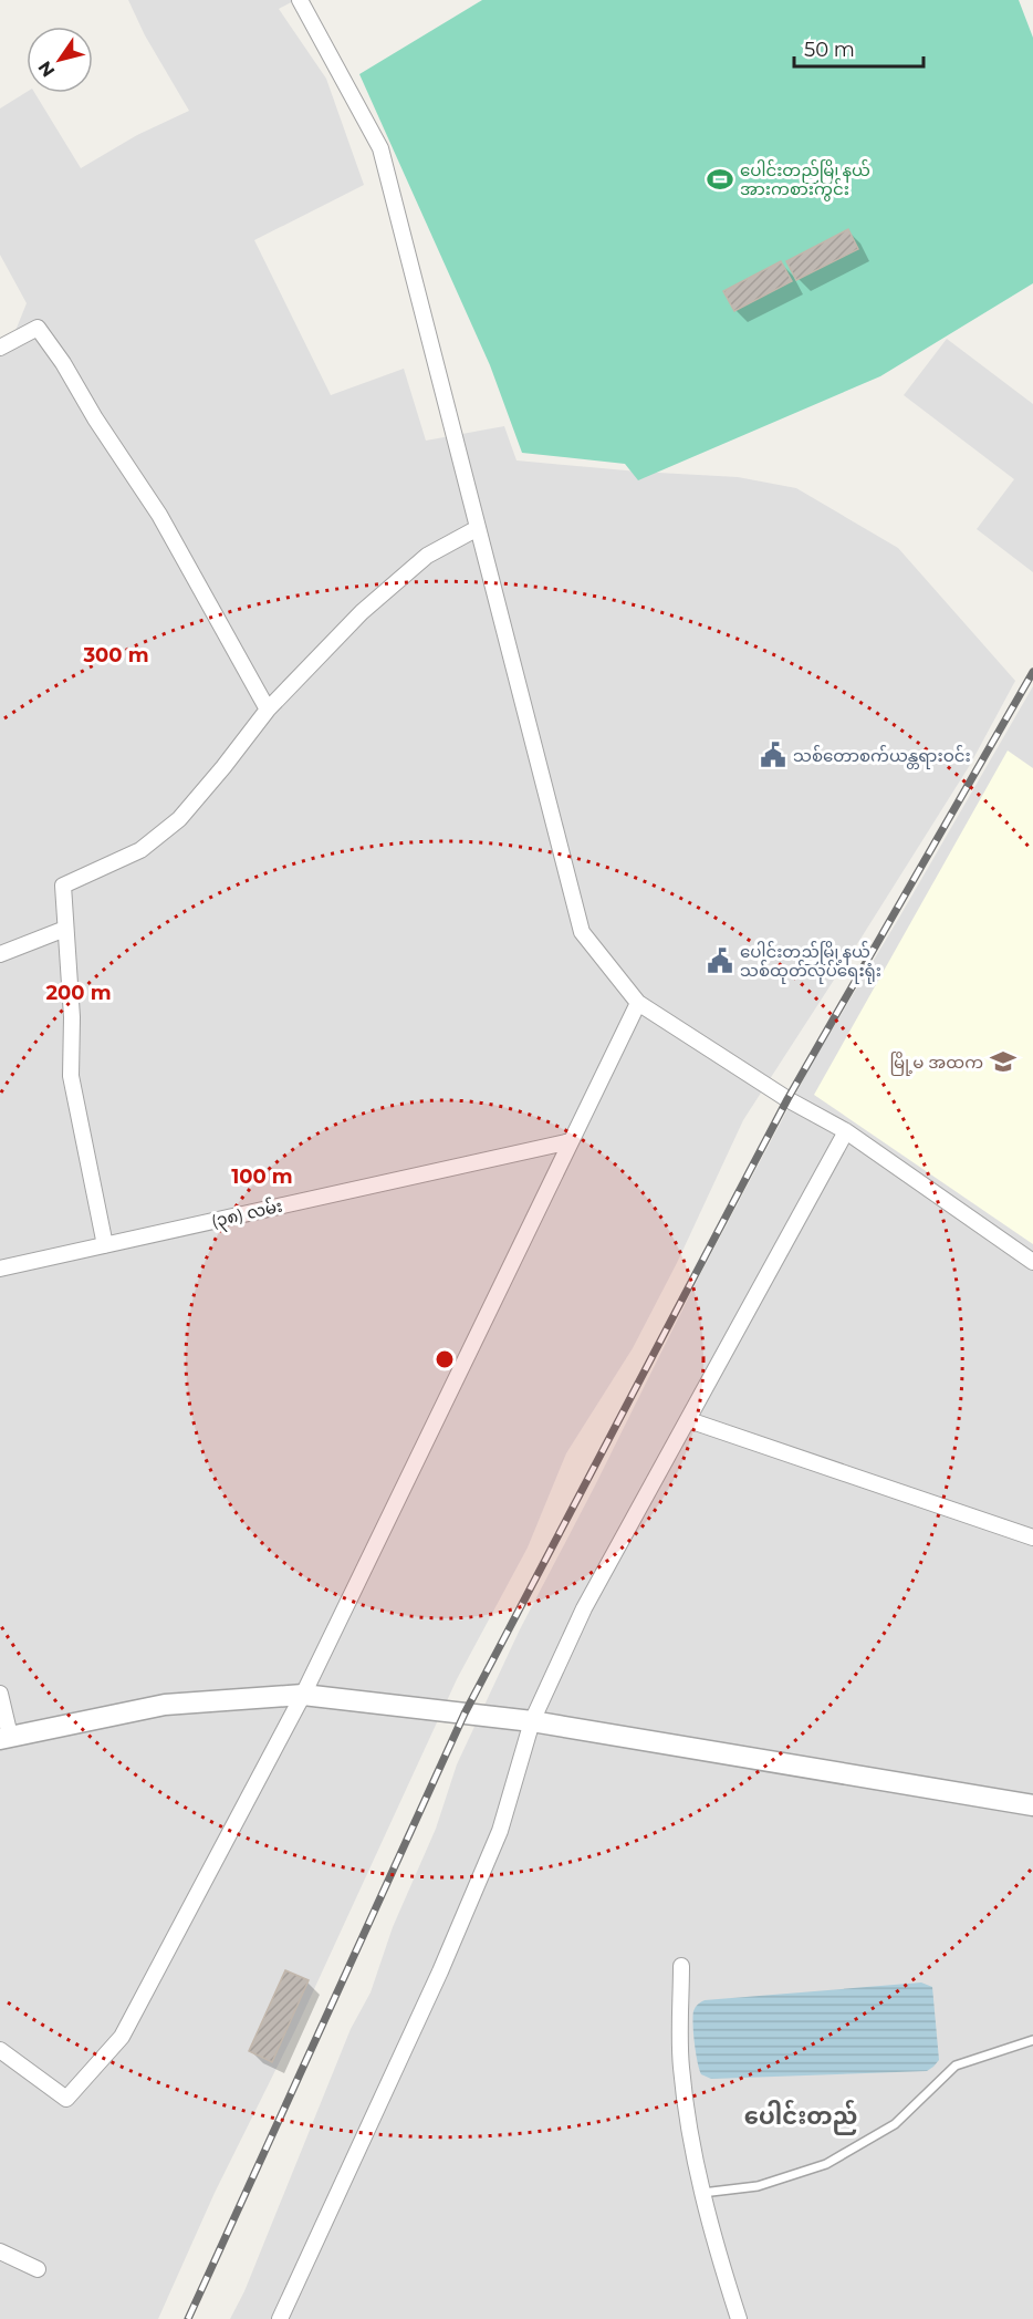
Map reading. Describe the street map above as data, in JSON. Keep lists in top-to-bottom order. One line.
{"streets":{"street":["(၃၈) လမ်း"]},"districts":["ပေါင်းတည်"],"places":{"sports":["‌ပေါင်းတည်မြို့နယ် အားကစားကွင်း"],"public building":["သစ်တောစက်ယန္တရားဝင်း","ပေါင်းတည်မြို့နယ် သစ်ထုတ်လုပ်ရေးရုံး"],"school or university":["မြို့မ အထက"]},"scale_bar":"50 m","north":"bottom left","rings":["300 m","200 m","100 m"]}
